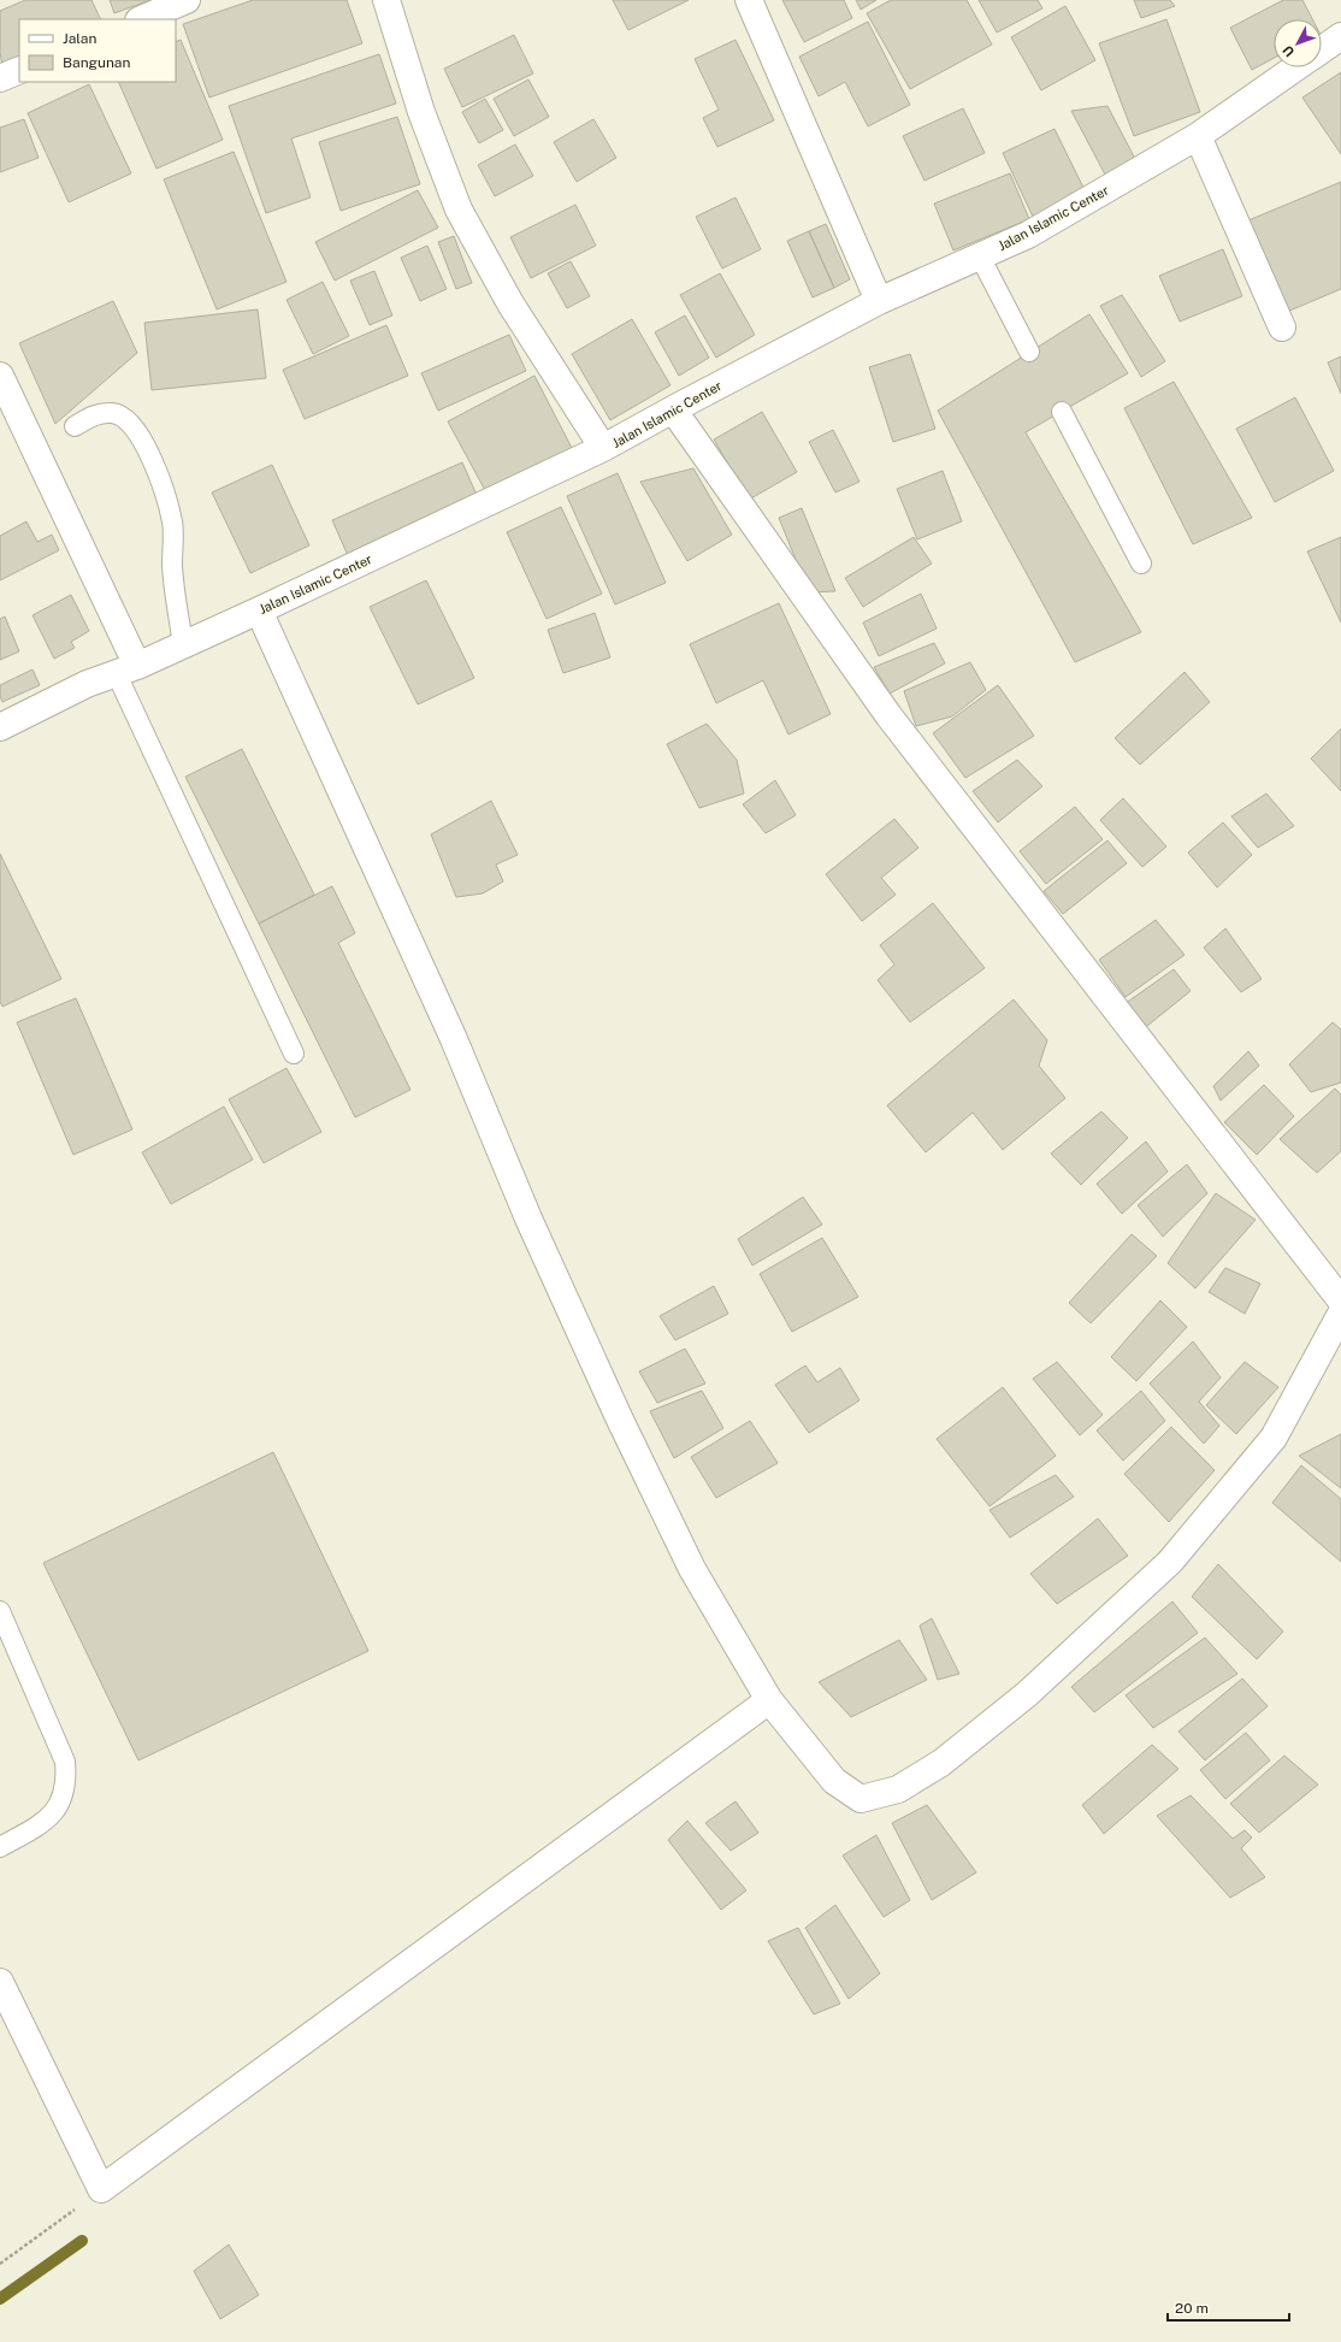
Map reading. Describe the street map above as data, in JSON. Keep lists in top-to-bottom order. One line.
{"streets":{"street":["Jalan Islamic Center"]},"legend":["Jalan","Bangunan"],"scale_bar":"20 m","north":"bottom left"}
